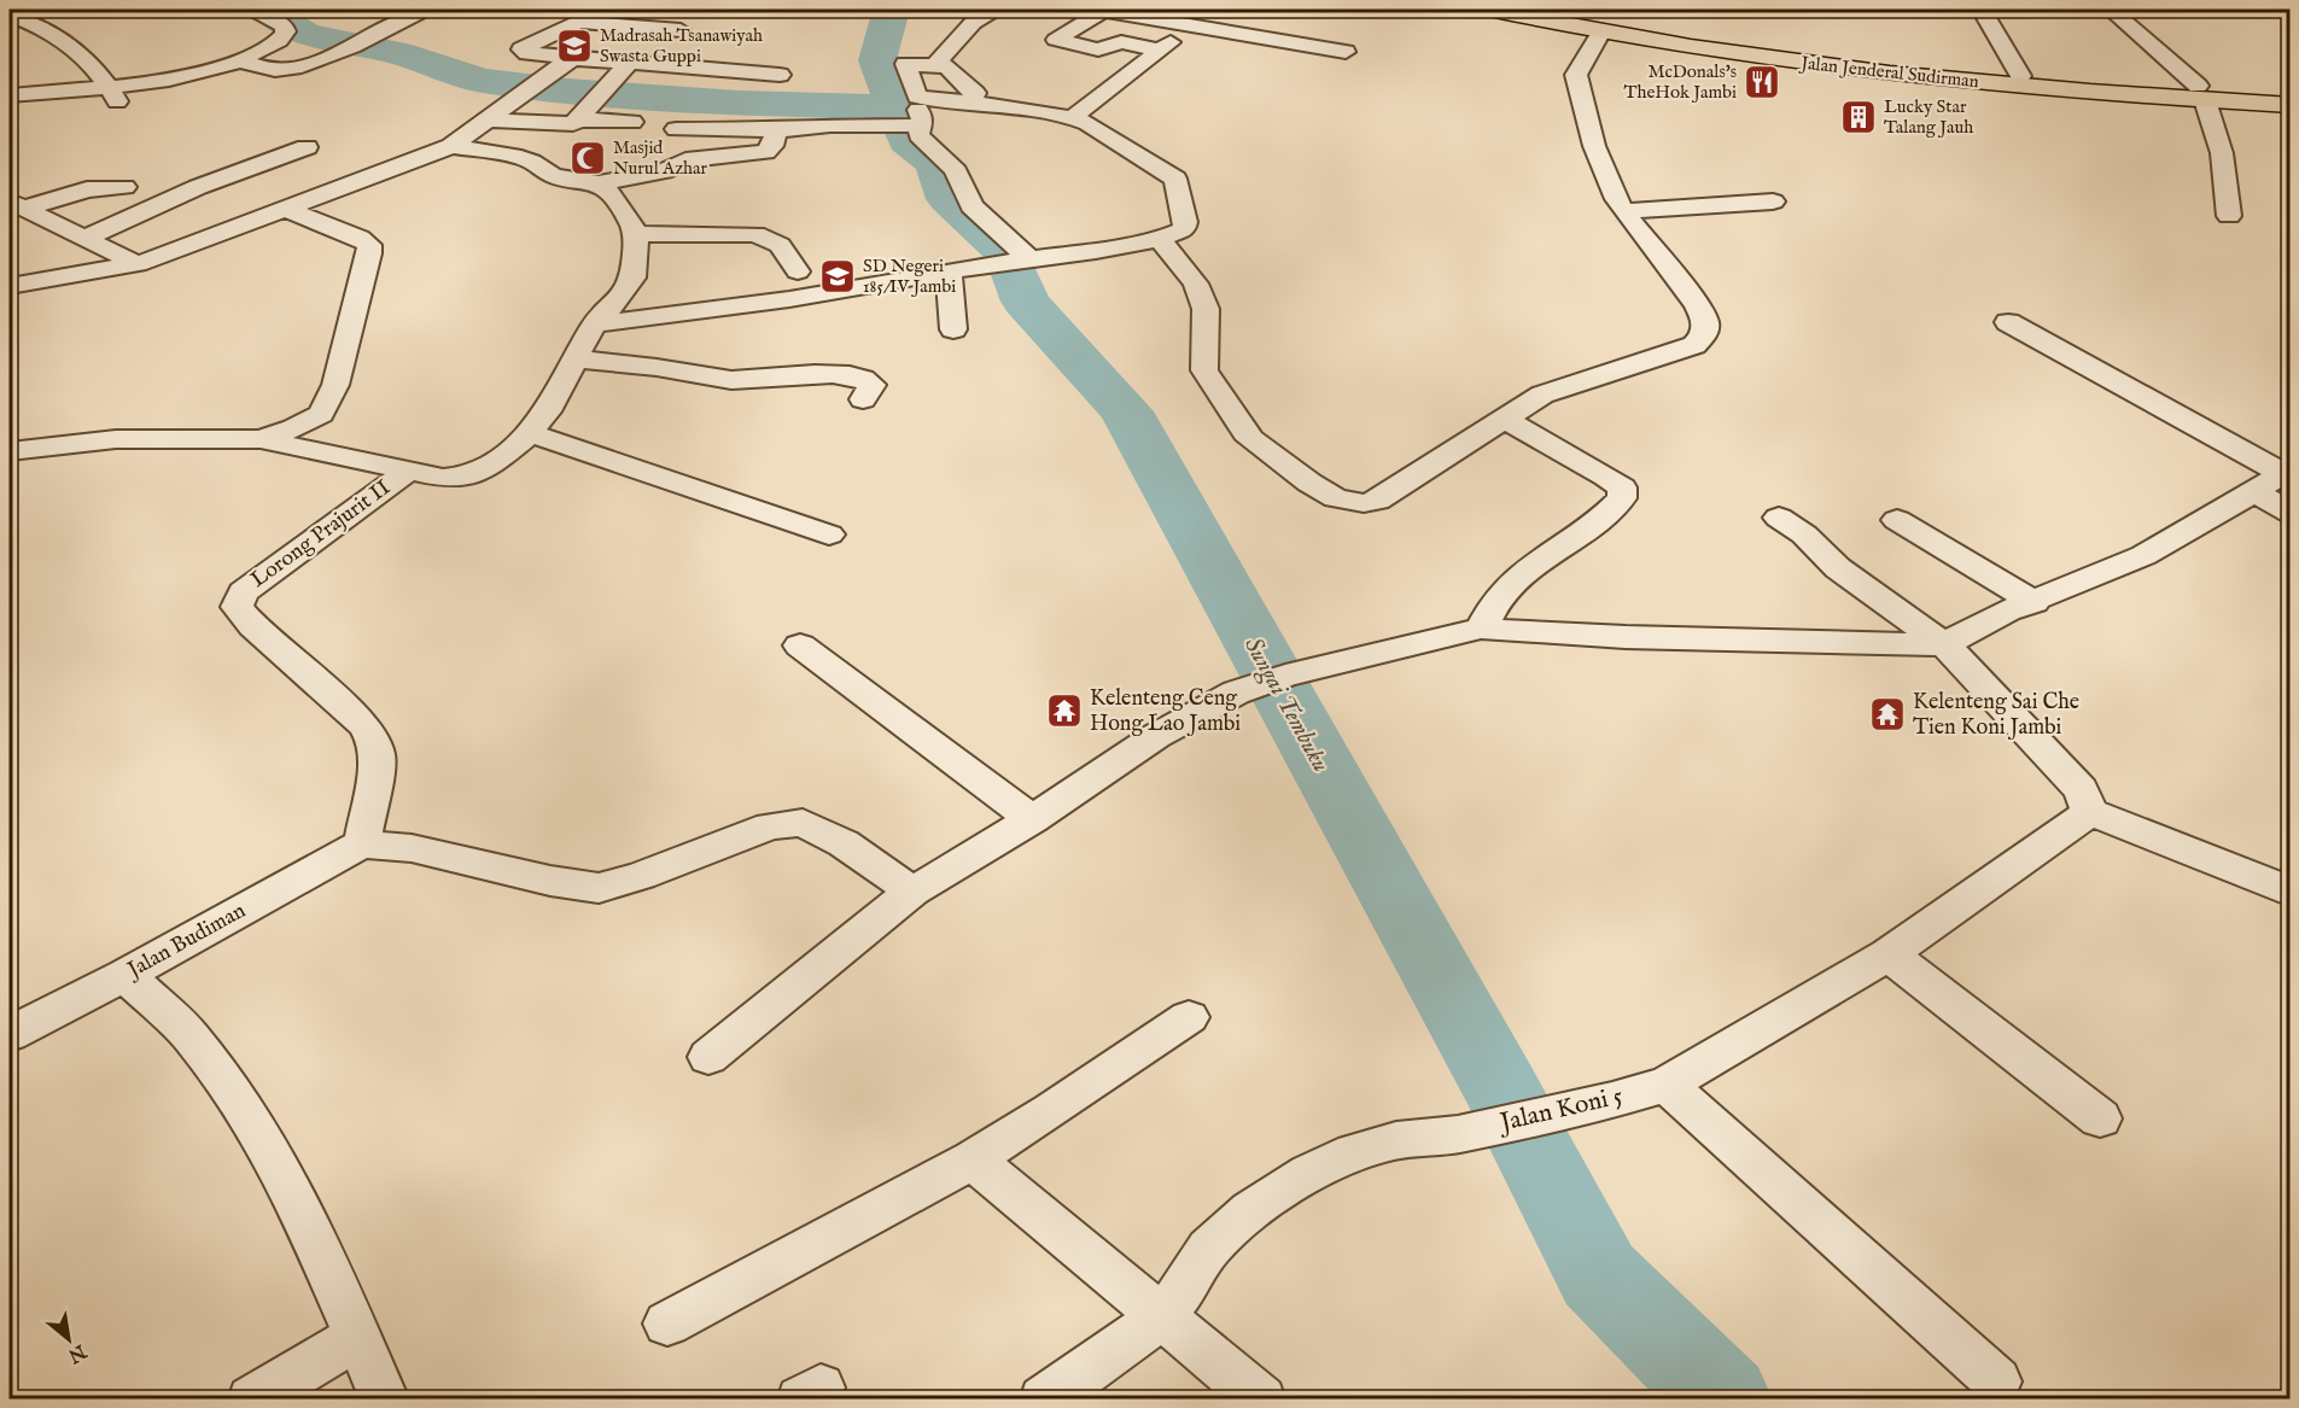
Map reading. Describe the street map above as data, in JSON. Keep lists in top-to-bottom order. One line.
{"streets":{"highway":["Jalan Jenderal Sudirman"],"street":["Lorong Prajurit II","Jalan Budiman","Jalan Koni 5"]},"crossings":[["Lorong Prajurit II","Jalan Budiman"]],"water":["Sungai Tembuku"],"places":{"school or university":["Madrasah Tsanawiyah Swasta Guppi","SD Negeri 185/IV Jambi"],"restaurant":["McDonals's TheHok Jambi"],"building":["Lucky Star Talang Jauh"],"mosque":["Masjid Nurul Azhar"],"temple":["Kelenteng Ceng Hong Lao Jambi","Kelenteng Sai Che Tien Koni Jambi"]},"north":"bottom right"}
